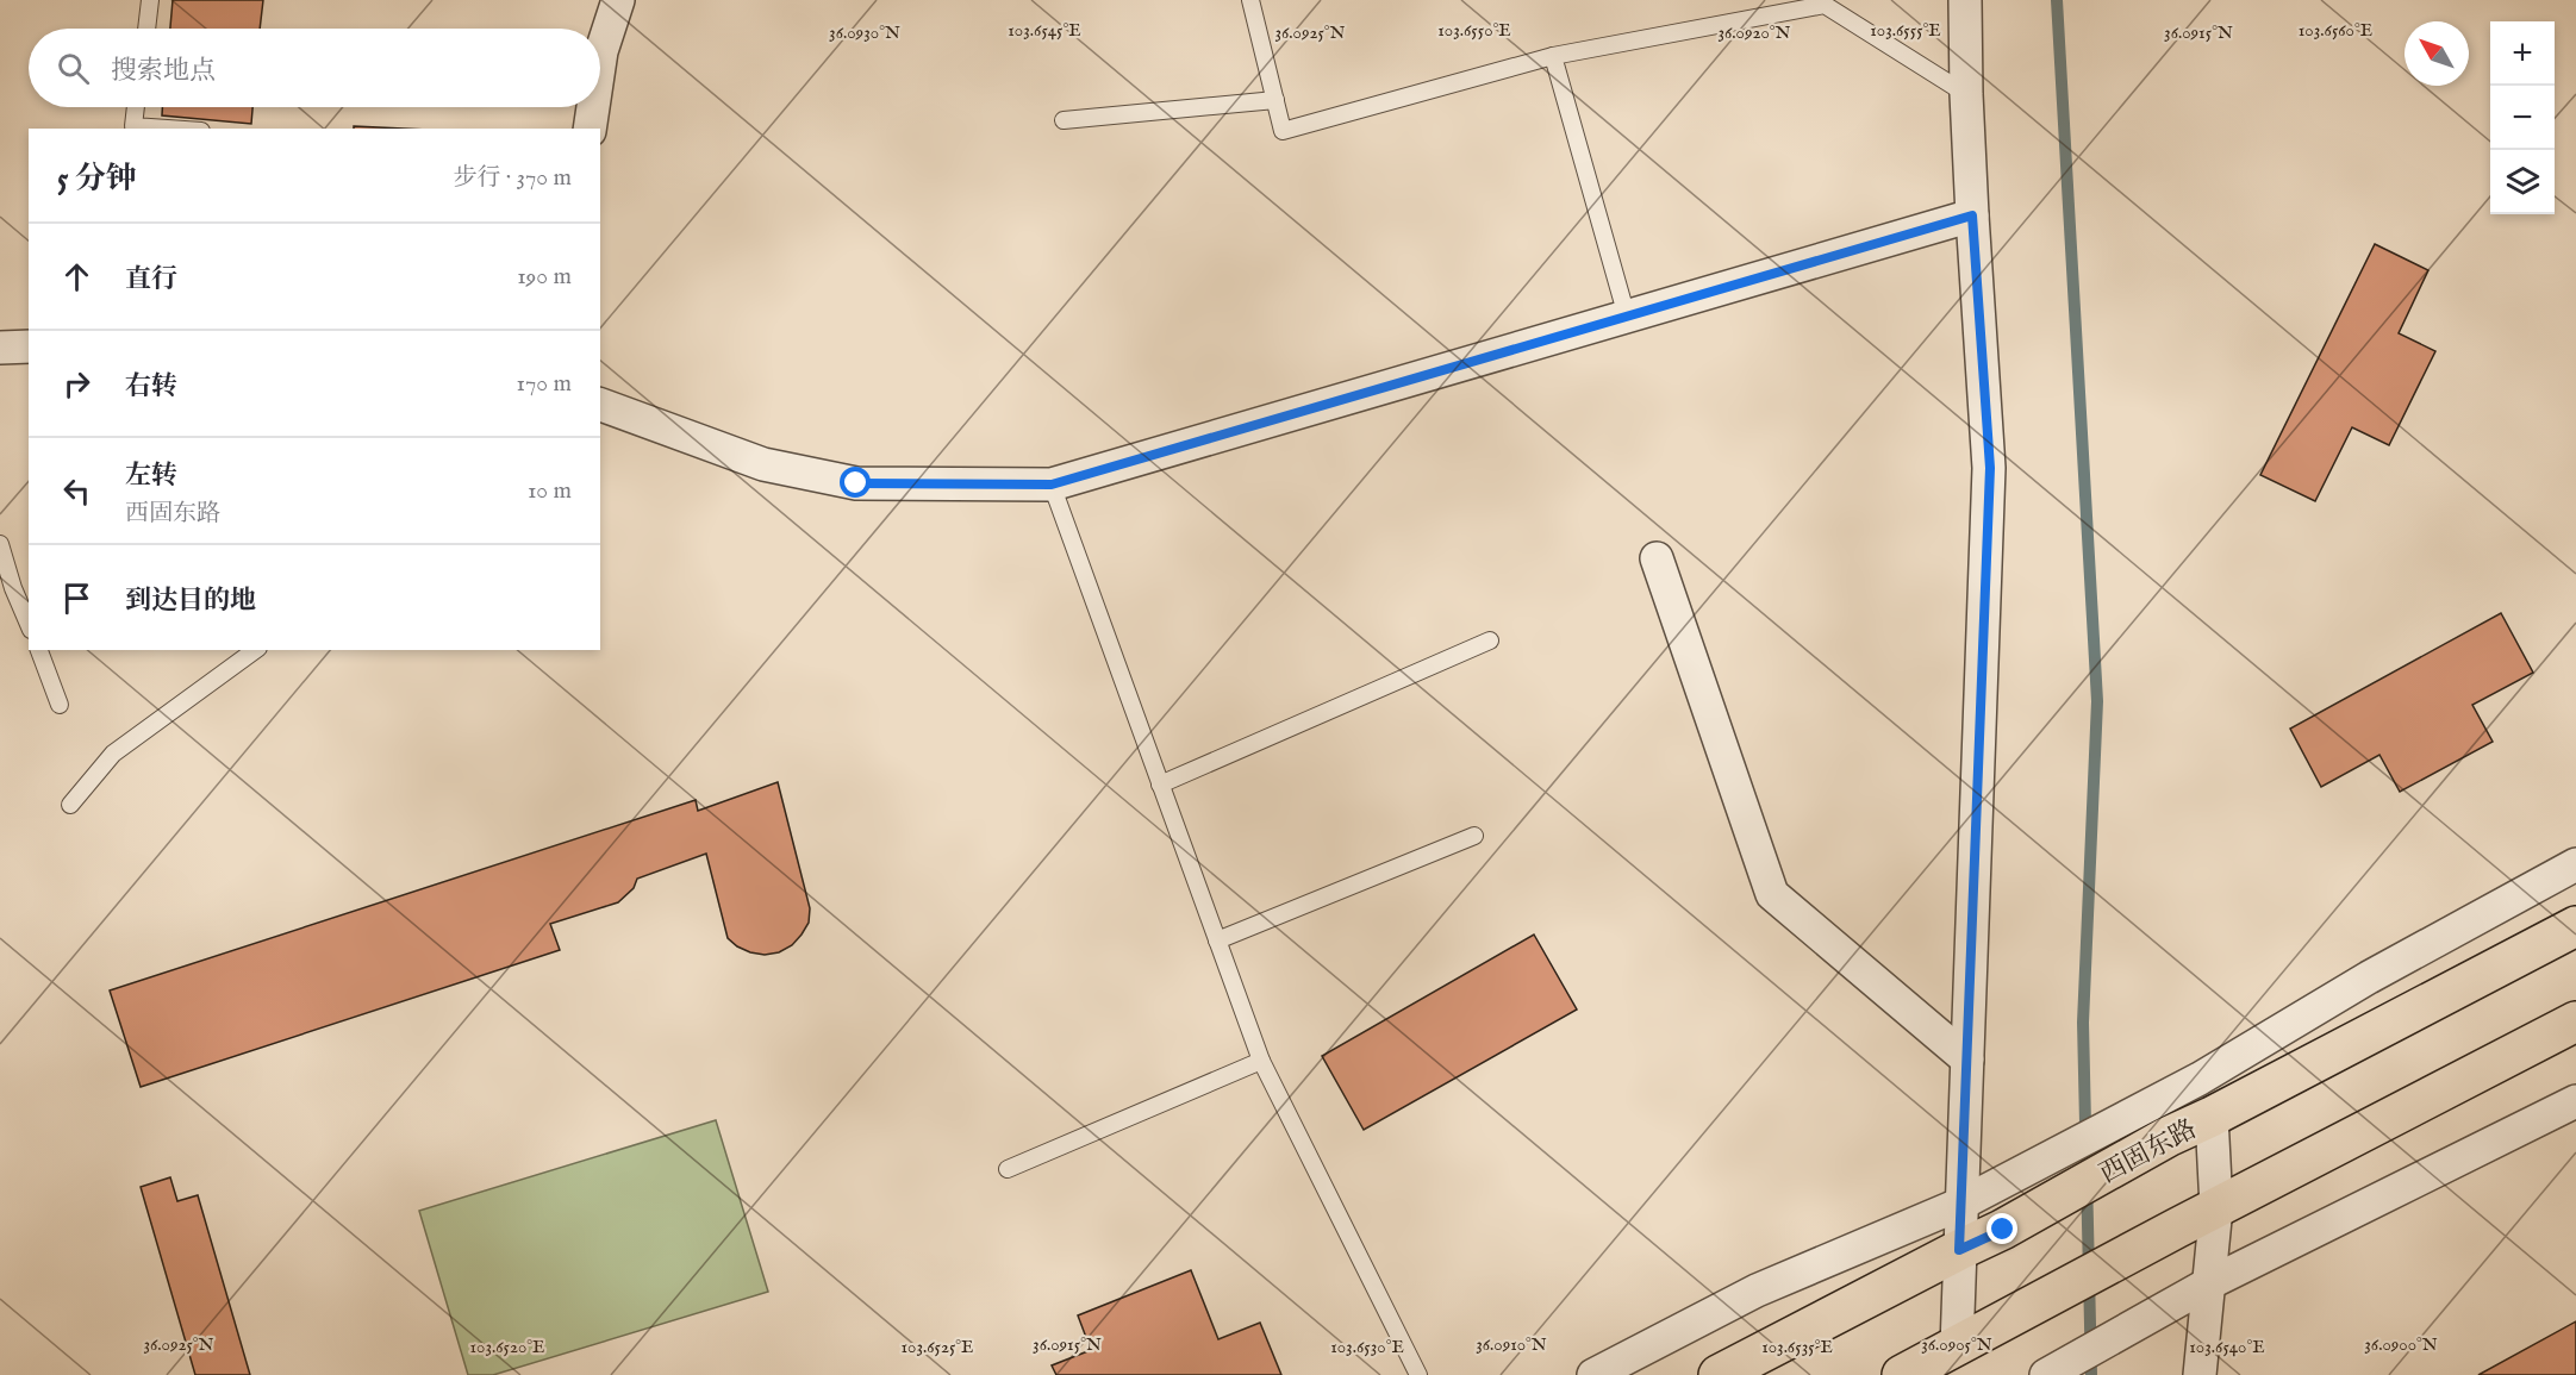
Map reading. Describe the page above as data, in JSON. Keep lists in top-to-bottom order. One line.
{"streets":{"main road":["西固东路"]},"north":"top left","page":{"map_buttons":["+","−"],"search":"搜索地点","heading":["5 分钟","步行 · 370 m"],"list":[["直行","190 m"],["右转","170 m"],["左转","西固东路","10 m"],"到达目的地"]},"coordinates":["103.6560°E","103.6545°E","103.6550°E","103.6555°E","36.0930°N","36.0925°N","36.0920°N","36.0915°N","36.0910°N","36.0905°N","36.0900°N","103.6520°E","103.6525°E","103.6530°E","103.6535°E","103.6540°E"]}
